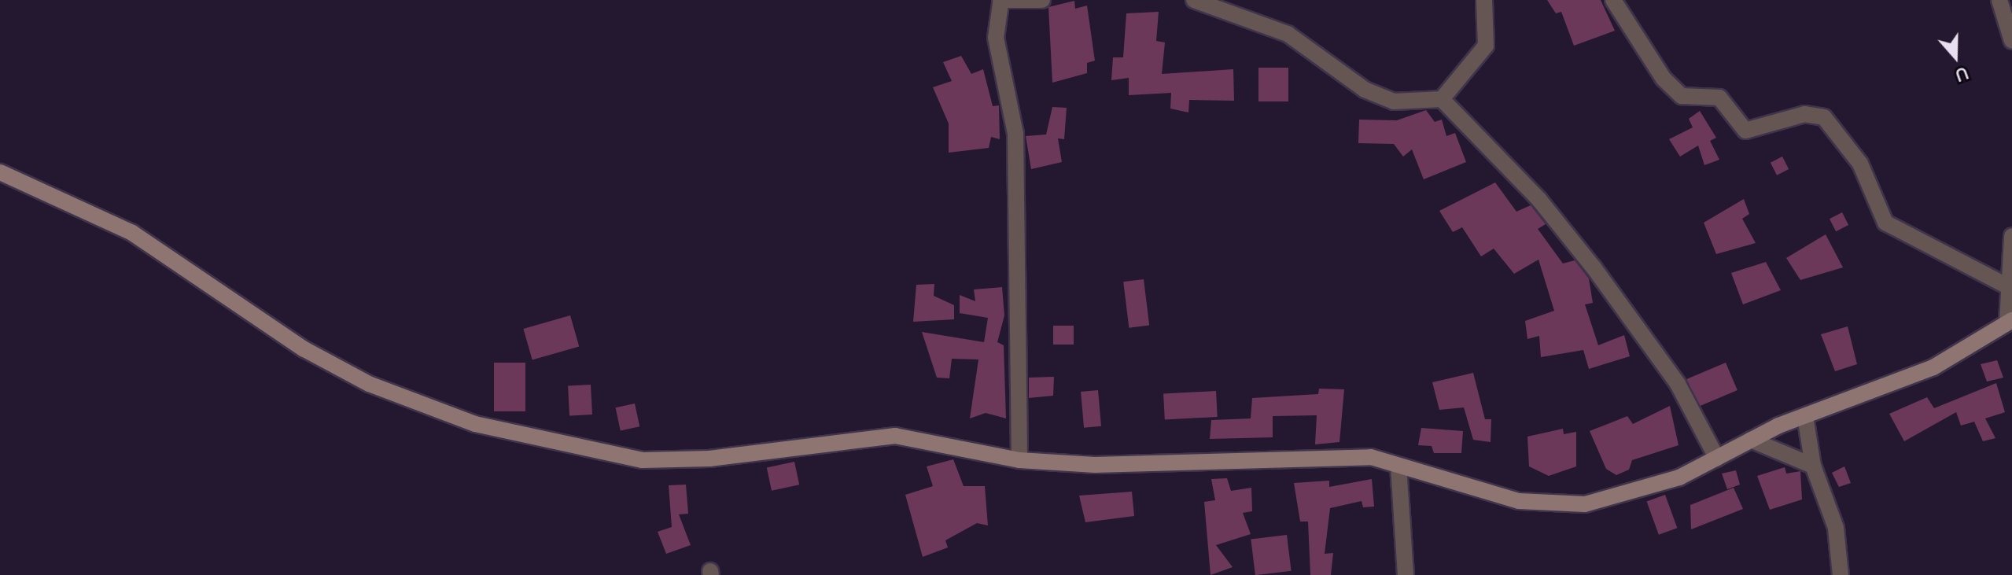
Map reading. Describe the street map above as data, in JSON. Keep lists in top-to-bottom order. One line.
{"north":"bottom"}
